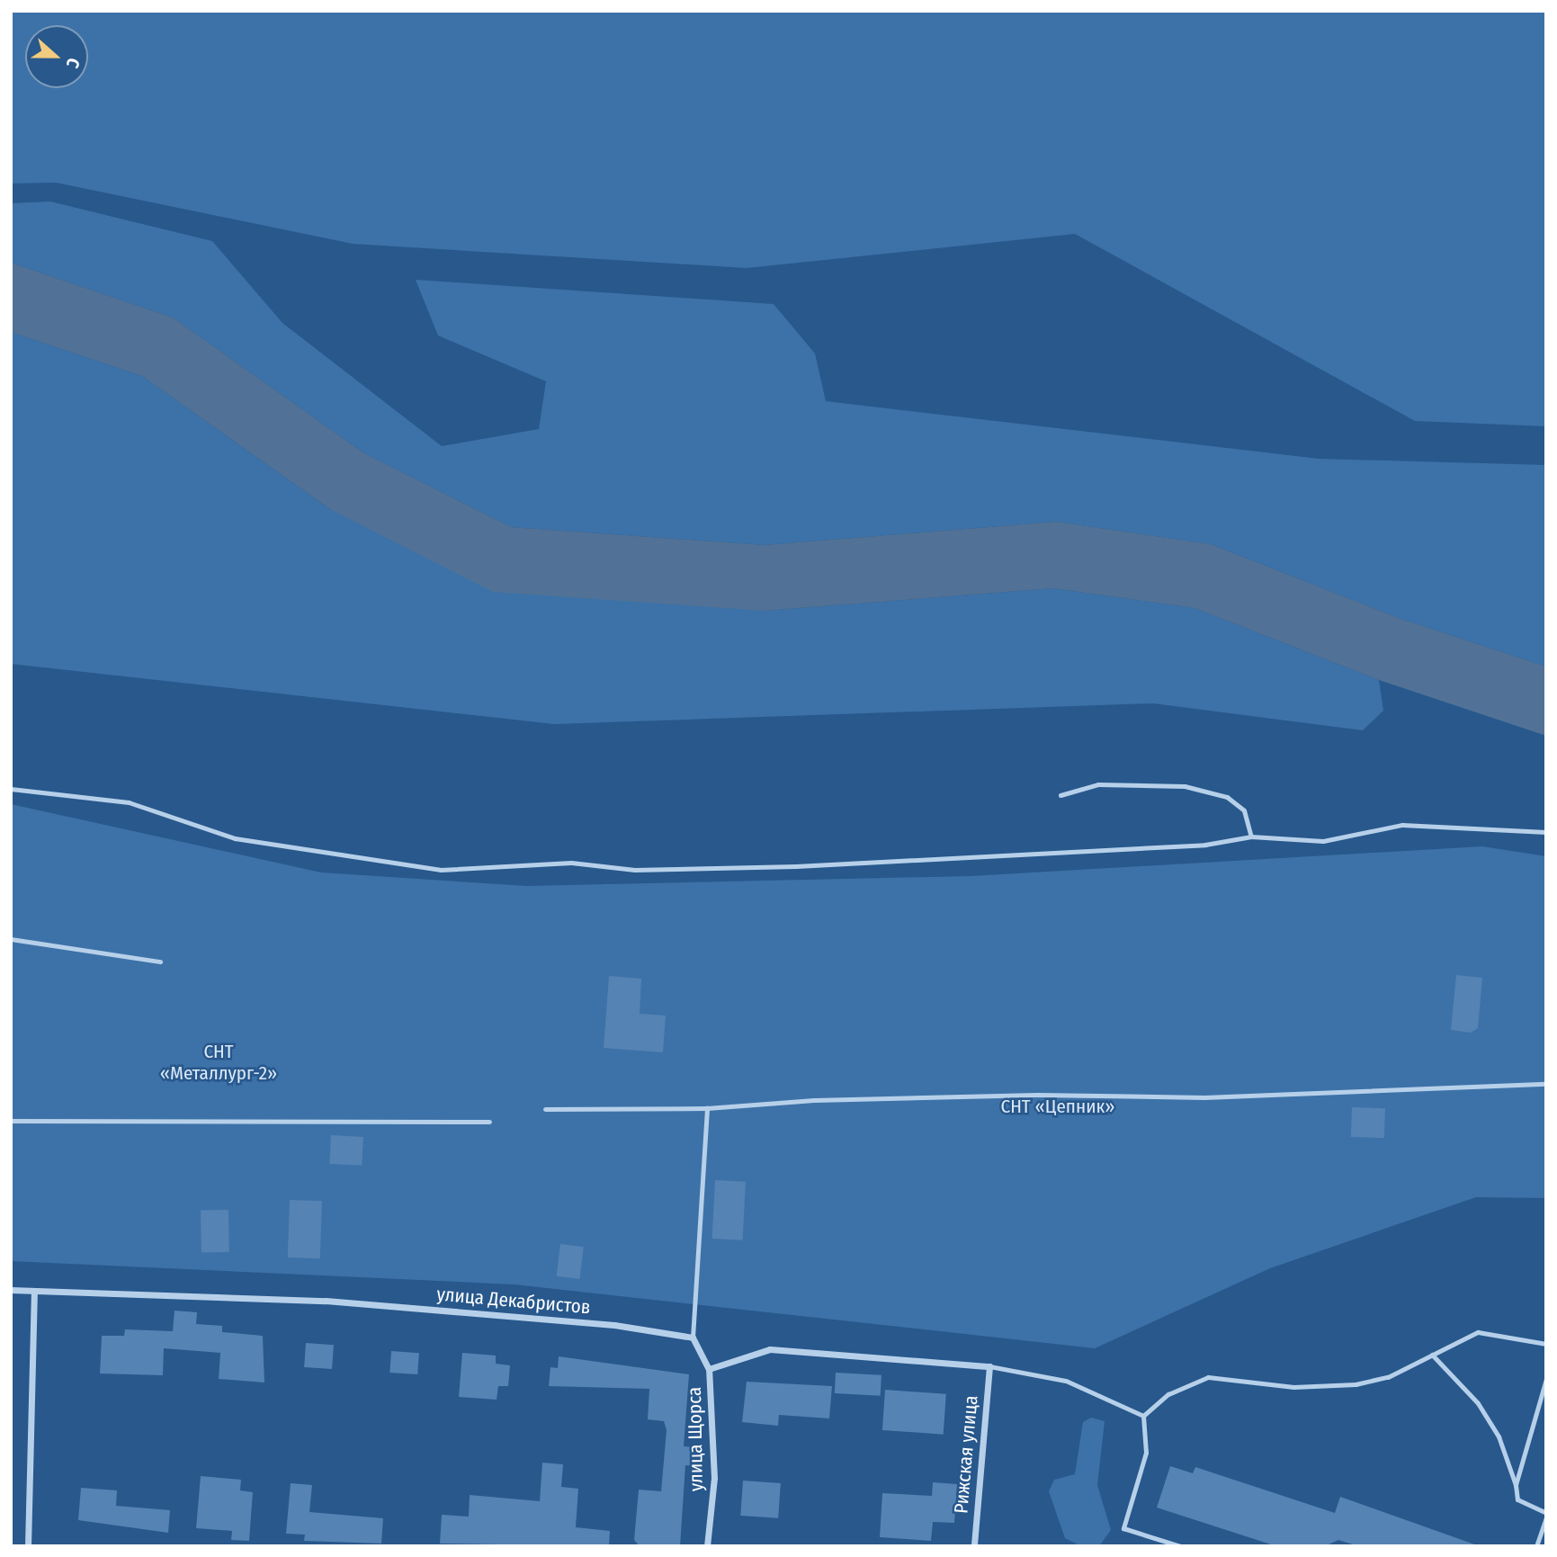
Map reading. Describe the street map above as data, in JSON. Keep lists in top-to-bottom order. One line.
{"streets":{"street":["улица Декабристов","улица Щорса","Рижская улица"]},"parks":["СНТ «Металлург-2»","СНТ «Цепник»"],"north":"right"}
